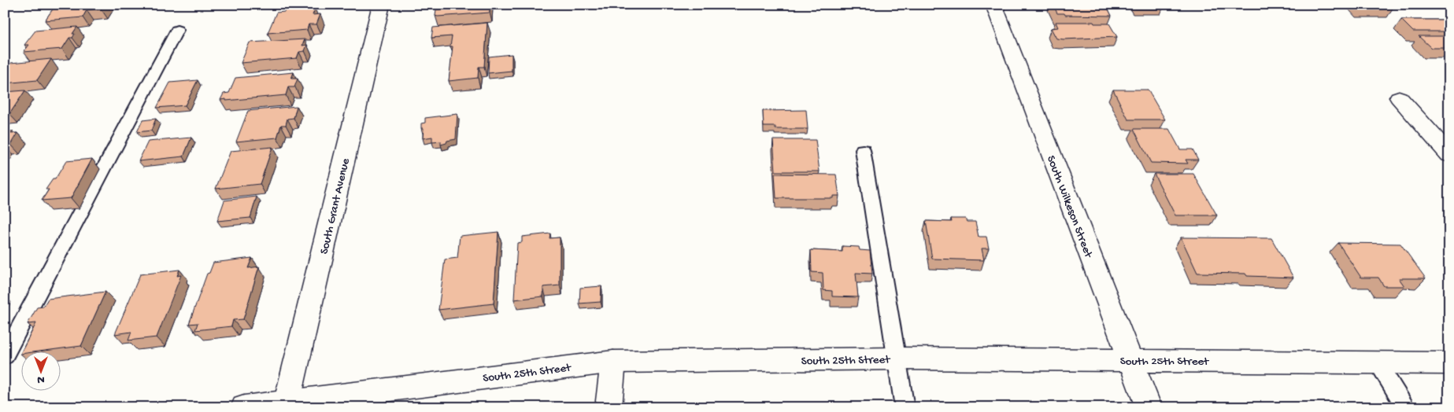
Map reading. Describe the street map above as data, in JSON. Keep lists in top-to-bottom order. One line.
{"streets":{"street":["South Grant Avenue","South Wilkeson Street","South 25th Street"]},"crossings":[["South Grant Avenue","South 25th Street"],["South Wilkeson Street","South 25th Street"]],"north":"bottom"}
